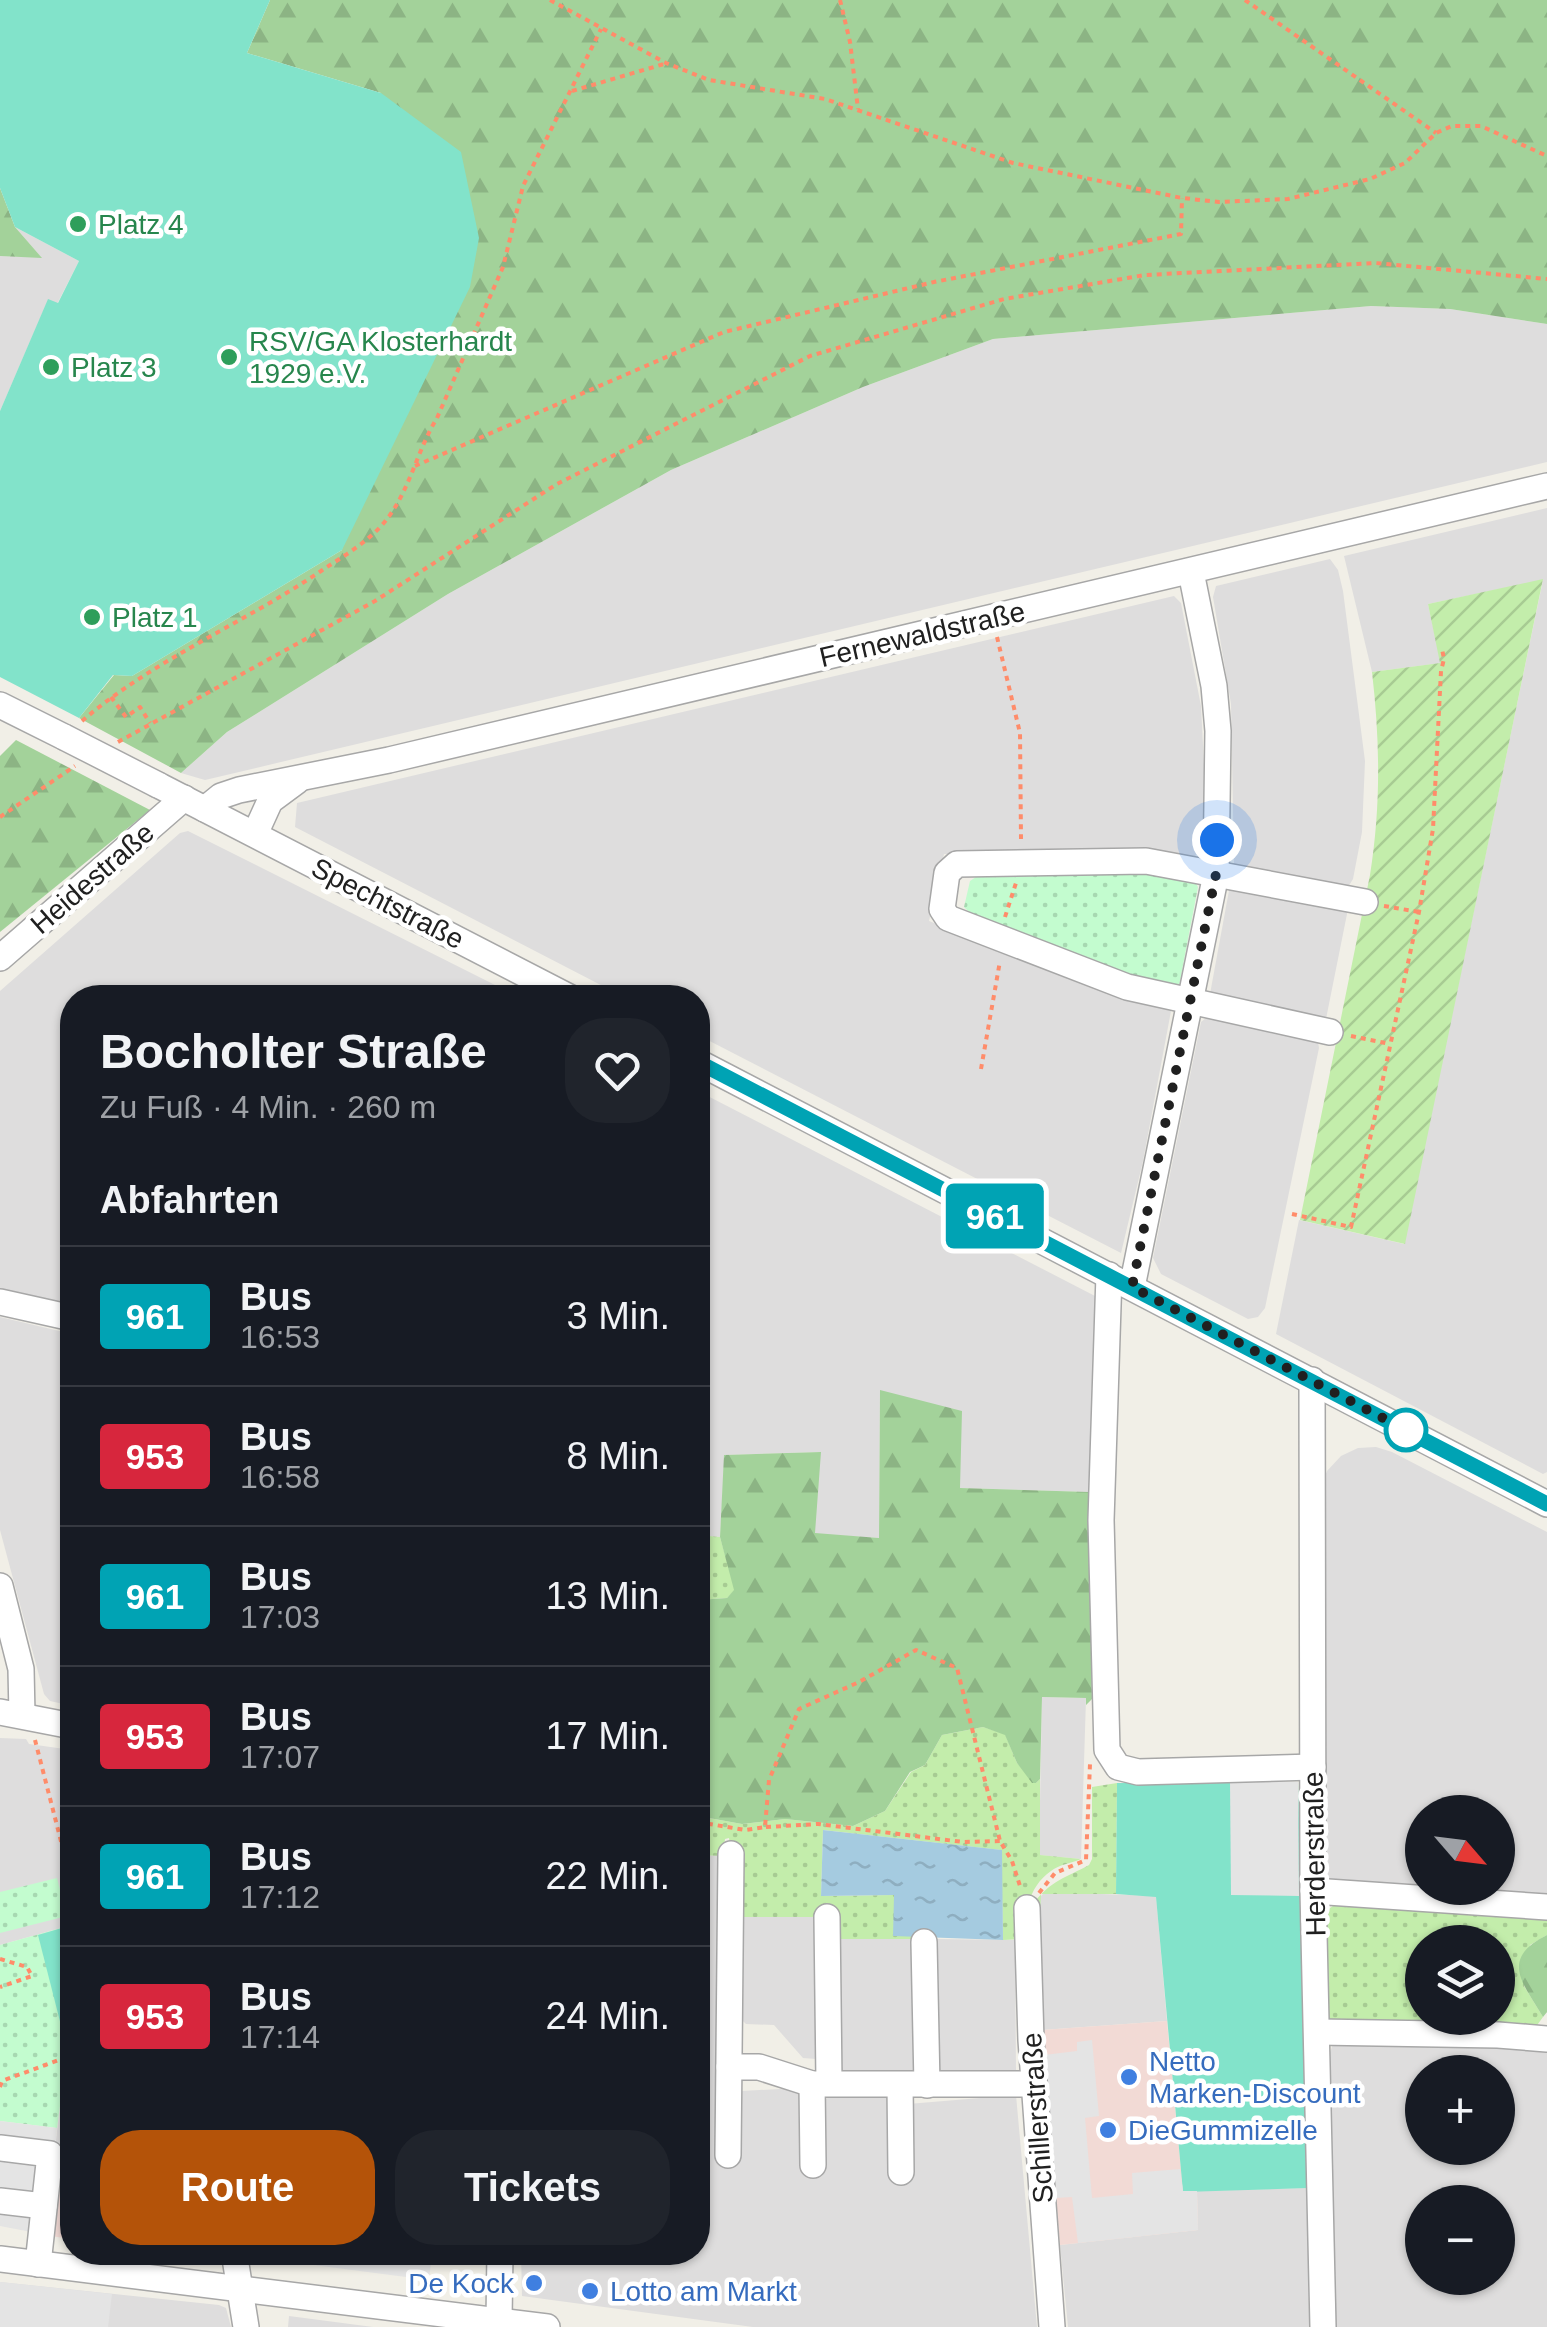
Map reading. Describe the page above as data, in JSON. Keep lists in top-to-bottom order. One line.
{"streets":{"street":["Fernewaldstraße","Heidestraße","Spechtstraße","Herderstraße","Schillerstraße"]},"crossings":[["Fernewaldstraße","Heidestraße"],["Fernewaldstraße","Spechtstraße"],["Heidestraße","Spechtstraße"]],"places":["Platz 4","RSV/GA Klosterhardt 1929 e.V.","Platz 3","Platz 1","Netto Marken-Discount","DieGummizelle","De Kock","Lotto am Markt"],"lines":["bus line 961"],"north":"bottom right","page":{"on_map":"961","heading":[["Bocholter Straße","Zu Fuß · 4 Min. · 260 m"],"Abfahrten"],"list":[{"mark":"961","name":"Bus","note":"16:53","value":"3 Min."},{"mark":"953","name":"Bus","note":"16:58","value":"8 Min."},{"mark":"961","name":"Bus","note":"17:03","value":"13 Min."},{"mark":"953","name":"Bus","note":"17:07","value":"17 Min."},{"mark":"961","name":"Bus","note":"17:12","value":"22 Min."},{"mark":"953","name":"Bus","note":"17:14","value":"24 Min."}],"map_buttons":["+","−"],"buttons":["Route","Tickets"]}}
